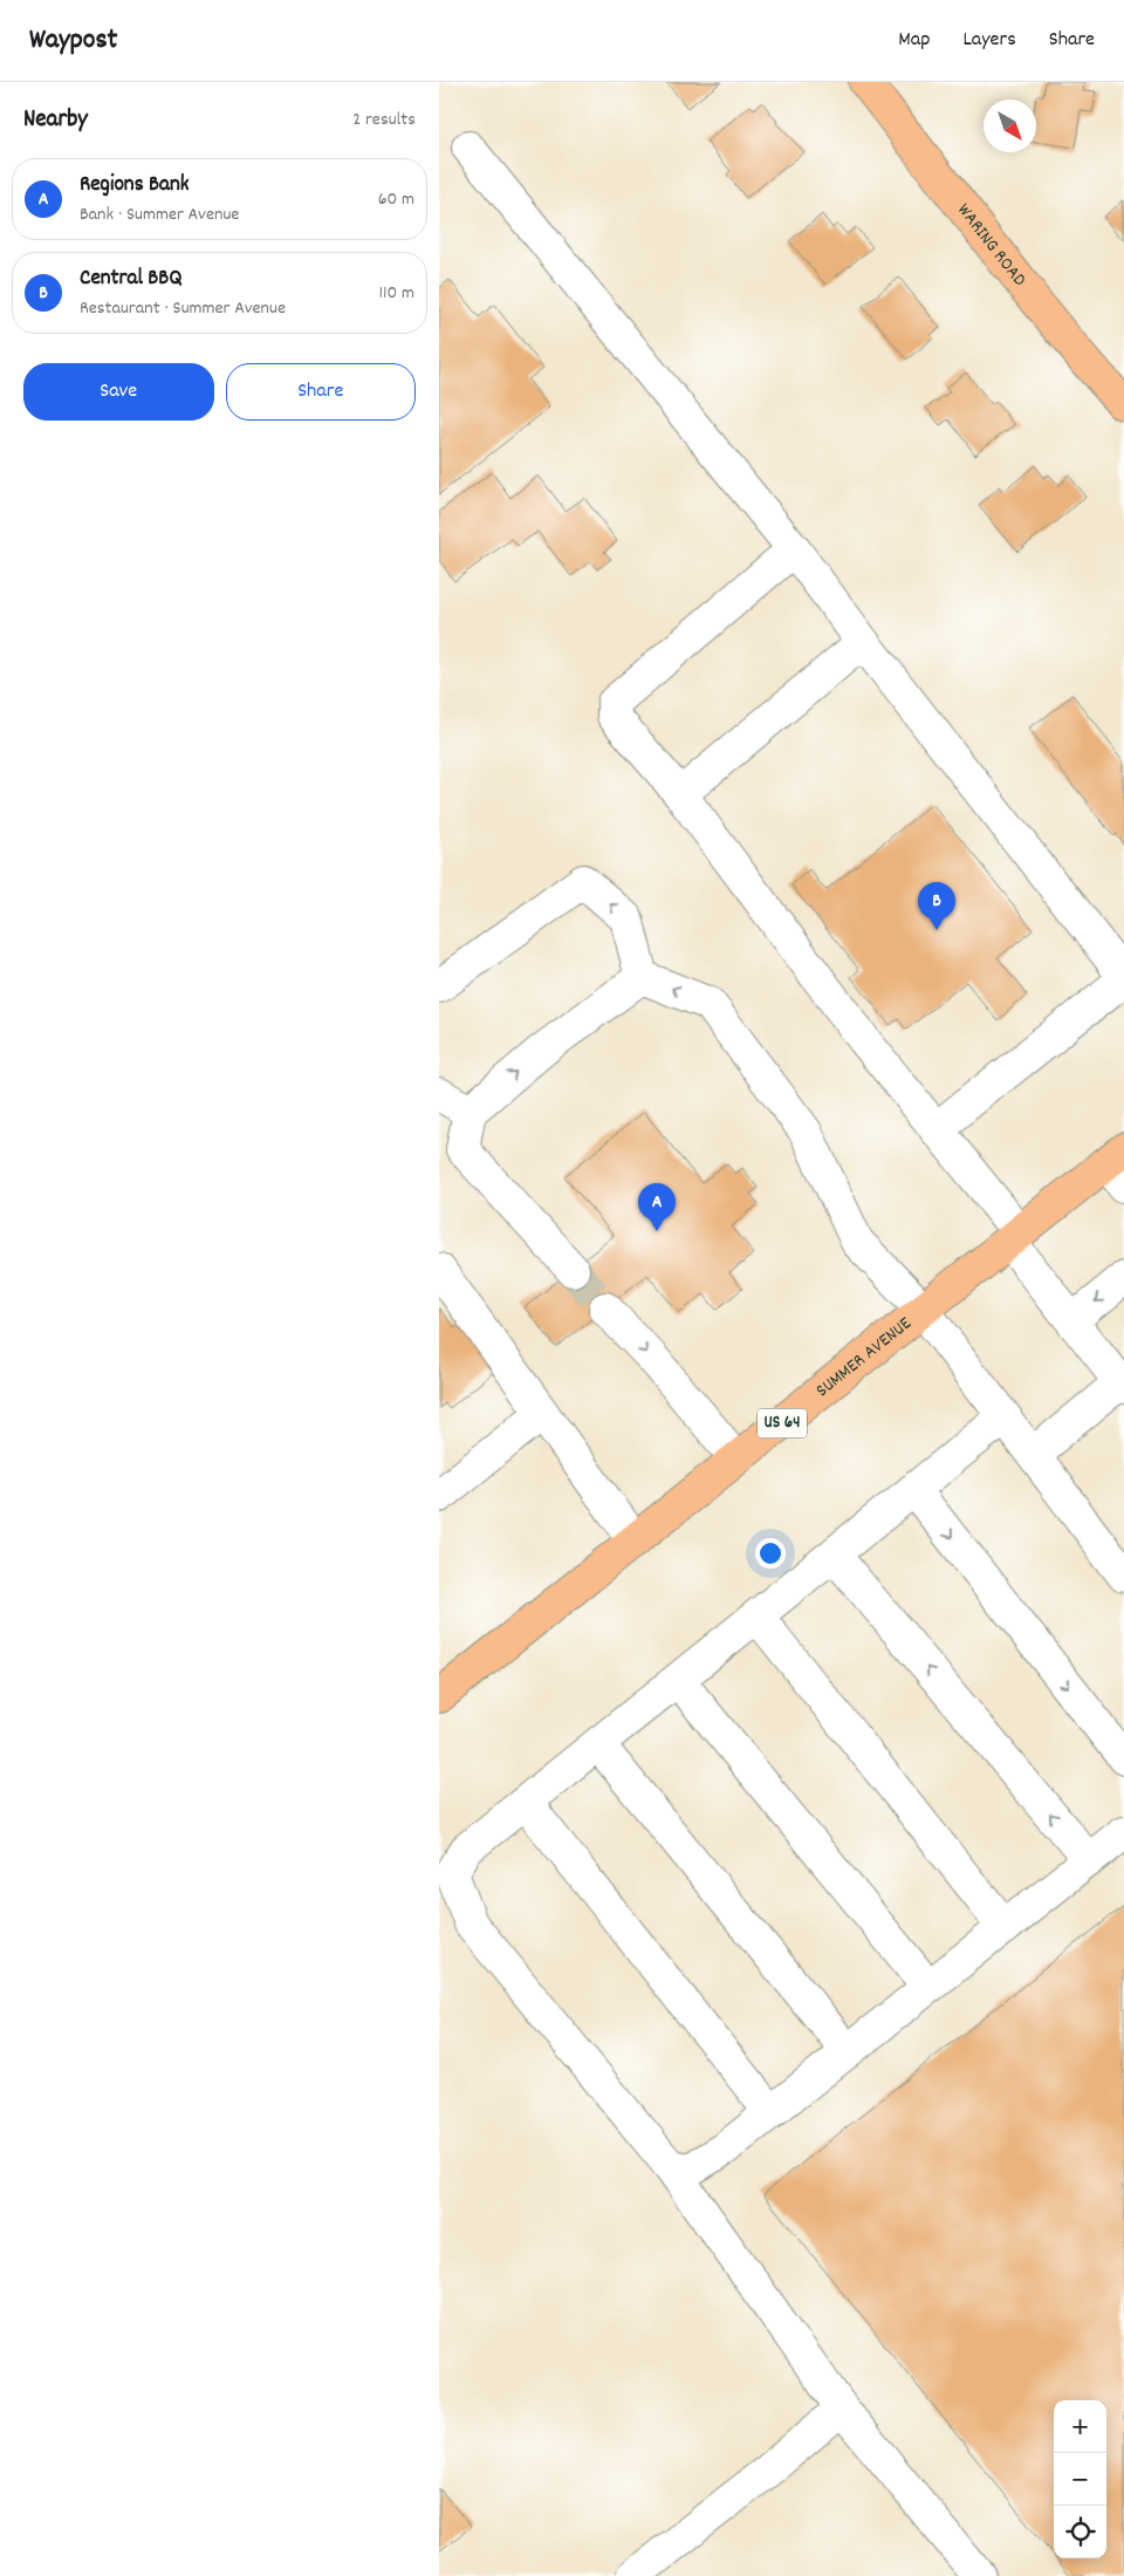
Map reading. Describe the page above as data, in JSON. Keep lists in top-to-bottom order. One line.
{"streets":{"main road":["WARING ROAD","SUMMER AVENUE","US 64"]},"north":"bottom right","page":{"header":"Waypost","nav":["Map","Layers","Share"],"heading":["Nearby","2 results"],"list":[{"mark":"A","name":"Regions Bank","note":"Bank · Summer Avenue","value":"60 m"},{"mark":"B","name":"Central BBQ","note":"Restaurant · Summer Avenue","value":"110 m"}],"buttons":["Save","Share"],"pins":["B","A"],"map_buttons":["+","−"]}}
